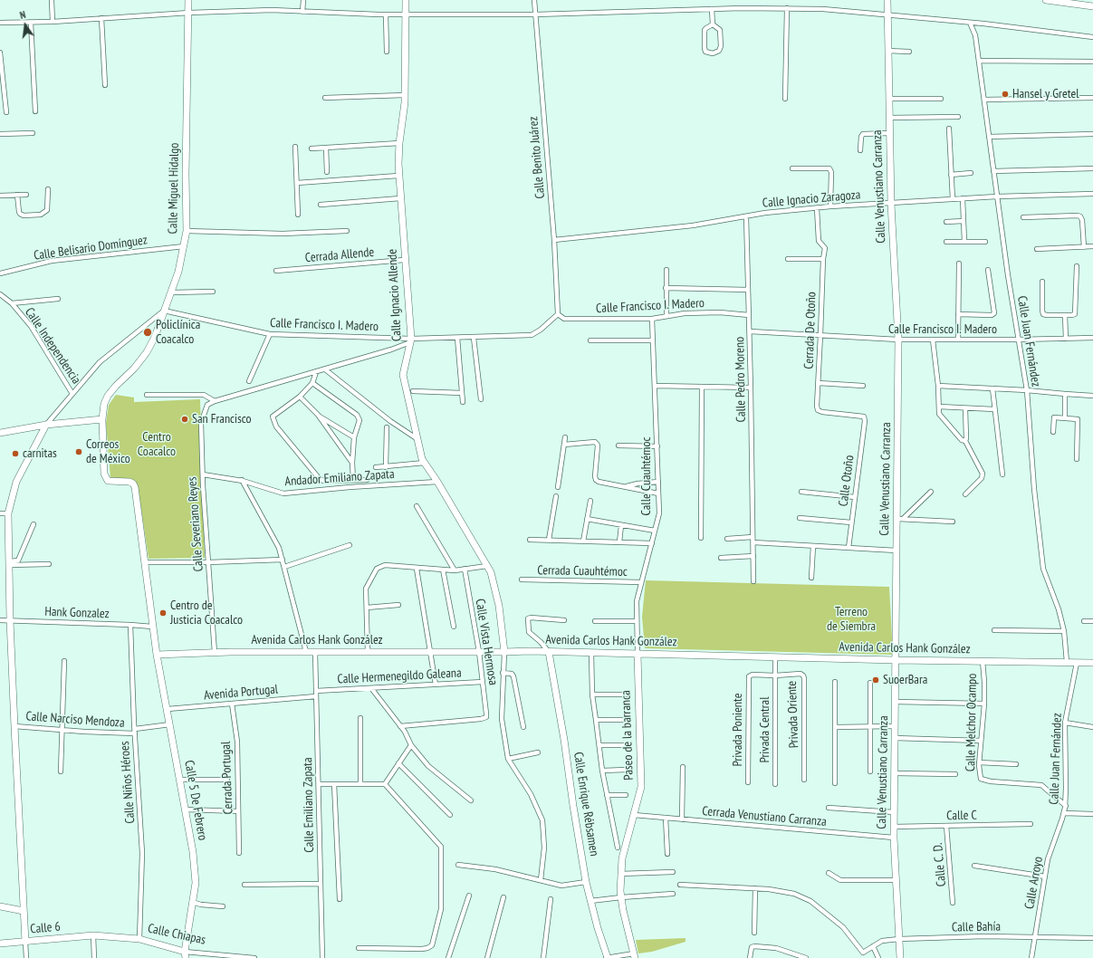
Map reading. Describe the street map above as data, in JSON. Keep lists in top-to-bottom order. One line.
{"streets":{"street":["Calle Benito Juárez","Calle Venustiano Carranza","Calle Miguel Hidalgo","Calle Ignacio Zaragoza","Calle Belisario Domínguez","Cerrada Allende","Calle Ignacio Allende","Calle Francisco I. Madero","Cerrada De Otoño","Calle Juan Fernández","Calle Independencia","Calle Pedro Moreno","Calle Cuauhtémoc","Andador Emiliano Zapata","Calle Otoño","Calle Severiano Reyes","Cerrada Cuauhtémoc","Hank Gonzalez","Avenida Carlos Hank González","Calle Vista Hermosa","Calle Hermenegildo Galeana","Avenida Portugal","Privada Oriente","Calle Narciso Mendoza","Calle Melchor Ocampo","Privada Poniente","Privada Central","Paseo de la barranca","Cerrada Portugal","Calle Niños Héroes","Calle 5 De Febrero","Calle Enrique Rébsamen","Calle Emiliano Zapata","Calle C","Cerrada Venustiano Carranza","Calle C. D.","Calle Arroyo","Calle Bahía","Calle 6","Calle Chiapas"]},"crossings":[["Calle Benito Juárez","Calle Ignacio Zaragoza"],["Calle Benito Juárez","Calle Francisco I. Madero"],["Calle Venustiano Carranza","Calle Ignacio Zaragoza"],["Calle Venustiano Carranza","Calle Francisco I. Madero"],["Calle Venustiano Carranza","Avenida Carlos Hank González"],["Calle Venustiano Carranza","Calle C"],["Calle Venustiano Carranza","Cerrada Venustiano Carranza"],["Calle Venustiano Carranza","Calle Bahía"],["Calle Miguel Hidalgo","Calle Belisario Domínguez"],["Calle Miguel Hidalgo","Calle Francisco I. Madero"],["Calle Ignacio Zaragoza","Cerrada De Otoño"],["Calle Ignacio Zaragoza","Calle Juan Fernández"],["Calle Ignacio Zaragoza","Calle Pedro Moreno"],["Cerrada Allende","Calle Ignacio Allende"],["Calle Ignacio Allende","Calle Francisco I. Madero"],["Calle Ignacio Allende","Andador Emiliano Zapata"],["Calle Ignacio Allende","Avenida Carlos Hank González"],["Calle Francisco I. Madero","Cerrada De Otoño"],["Calle Francisco I. Madero","Calle Juan Fernández"],["Calle Francisco I. Madero","Calle Pedro Moreno"],["Calle Francisco I. Madero","Calle Cuauhtémoc"],["Cerrada De Otoño","Calle Otoño"],["Calle Juan Fernández","Avenida Carlos Hank González"],["Calle Juan Fernández","Calle Melchor Ocampo"],["Calle Juan Fernández","Calle Arroyo"],["Calle Cuauhtémoc","Cerrada Cuauhtémoc"],["Calle Cuauhtémoc","Avenida Carlos Hank González"],["Calle Cuauhtémoc","Paseo de la barranca"],["Andador Emiliano Zapata","Calle Severiano Reyes"],["Calle Severiano Reyes","Avenida Carlos Hank González"],["Hank Gonzalez","Calle Niños Héroes"],["Avenida Carlos Hank González","Calle Vista Hermosa"],["Avenida Carlos Hank González","Calle Melchor Ocampo"],["Avenida Carlos Hank González","Privada Central"],["Avenida Carlos Hank González","Paseo de la barranca"],["Avenida Carlos Hank González","Calle 5 De Febrero"],["Avenida Carlos Hank González","Calle Enrique Rébsamen"],["Avenida Carlos Hank González","Calle Emiliano Zapata"],["Calle Vista Hermosa","Calle Hermenegildo Galeana"],["Calle Hermenegildo Galeana","Avenida Portugal"],["Calle Hermenegildo Galeana","Calle Emiliano Zapata"],["Avenida Portugal","Cerrada Portugal"],["Avenida Portugal","Calle 5 De Febrero"],["Avenida Portugal","Calle Emiliano Zapata"],["Privada Oriente","Privada Poniente"],["Privada Oriente","Privada Central"],["Calle Narciso Mendoza","Calle Niños Héroes"],["Calle Narciso Mendoza","Calle 5 De Febrero"],["Privada Poniente","Privada Central"],["Paseo de la barranca","Cerrada Venustiano Carranza"],["Calle Niños Héroes","Calle Chiapas"],["Calle 5 De Febrero","Calle Chiapas"],["Calle C","Calle C. D."],["Calle Arroyo","Calle Bahía"],["Calle 6","Calle Chiapas"]],"parks":["Centro Coacalco","Terreno de Siembra"],"places":["Hansel y Gretel","Policlínica Coacalco","San Francisco","Correos de México","carnitas","Centro de Justicia Coacalco","SuoerBara"],"north":"top"}
